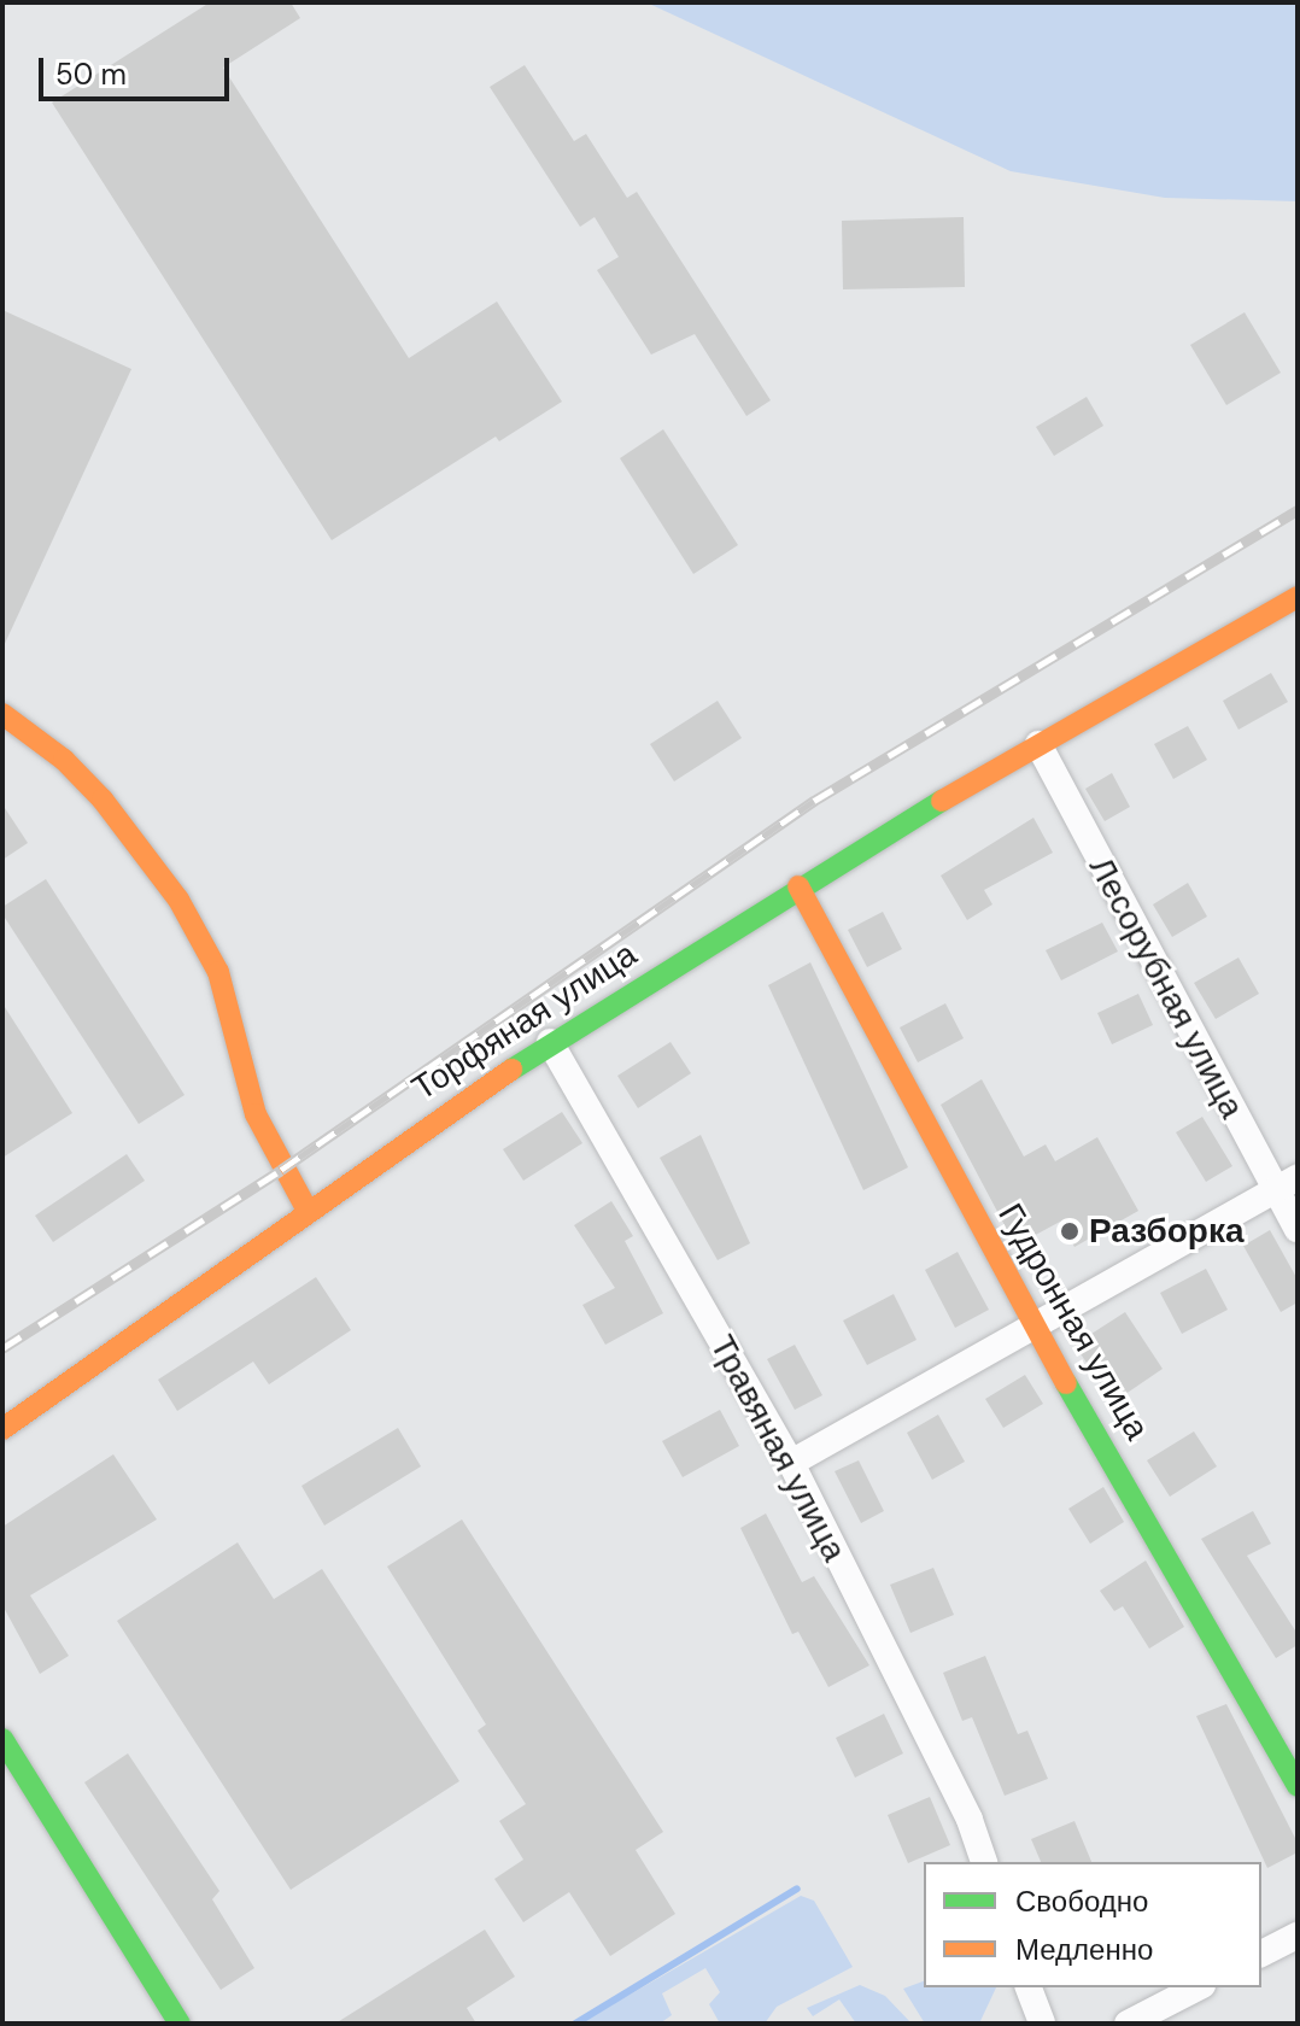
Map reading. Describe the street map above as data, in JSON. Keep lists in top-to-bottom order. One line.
{"streets":{"street":["Лесорубная улица","Торфяная улица","Гудронная улица","Травяная улица"]},"crossings":[["Лесорубная улица","Торфяная улица"],["Торфяная улица","Гудронная улица"],["Торфяная улица","Травяная улица"]],"places":["Разборка"],"legend":["Свободно","Медленно"],"scale_bar":"50 m"}
